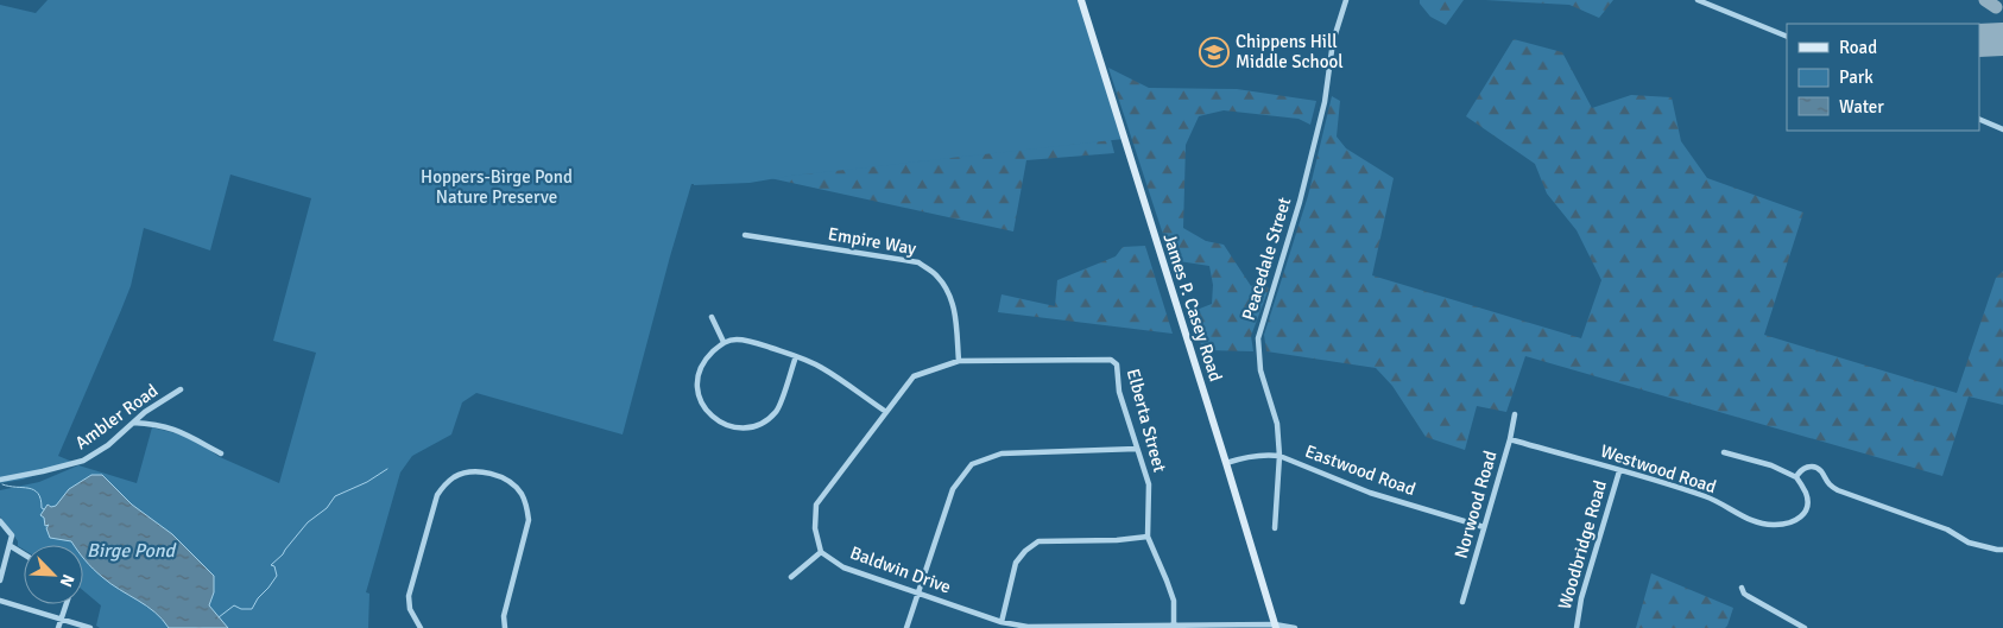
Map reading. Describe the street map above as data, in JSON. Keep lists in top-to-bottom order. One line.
{"streets":{"main road":["James P. Casey Road"],"street":["Empire Way","Peacedale Street","Ambler Road","Elberta Street","Westwood Road","Eastwood Road","Norwood Road","Woodbridge Road","Baldwin Drive"]},"crossings":[["Empire Way","Elberta Street"],["Peacedale Street","Eastwood Road"],["James P. Casey Road","Eastwood Road"],["James P. Casey Road","Baldwin Drive"],["Elberta Street","Baldwin Drive"],["Westwood Road","Norwood Road"],["Westwood Road","Woodbridge Road"],["Eastwood Road","Norwood Road"]],"water":["Birge Pond"],"parks":["Hoppers-Birge Pond Nature Preserve"],"places":{"school or university":["Chippens Hill Middle School"]},"legend":["Road","Park","Water"],"north":"bottom right"}
